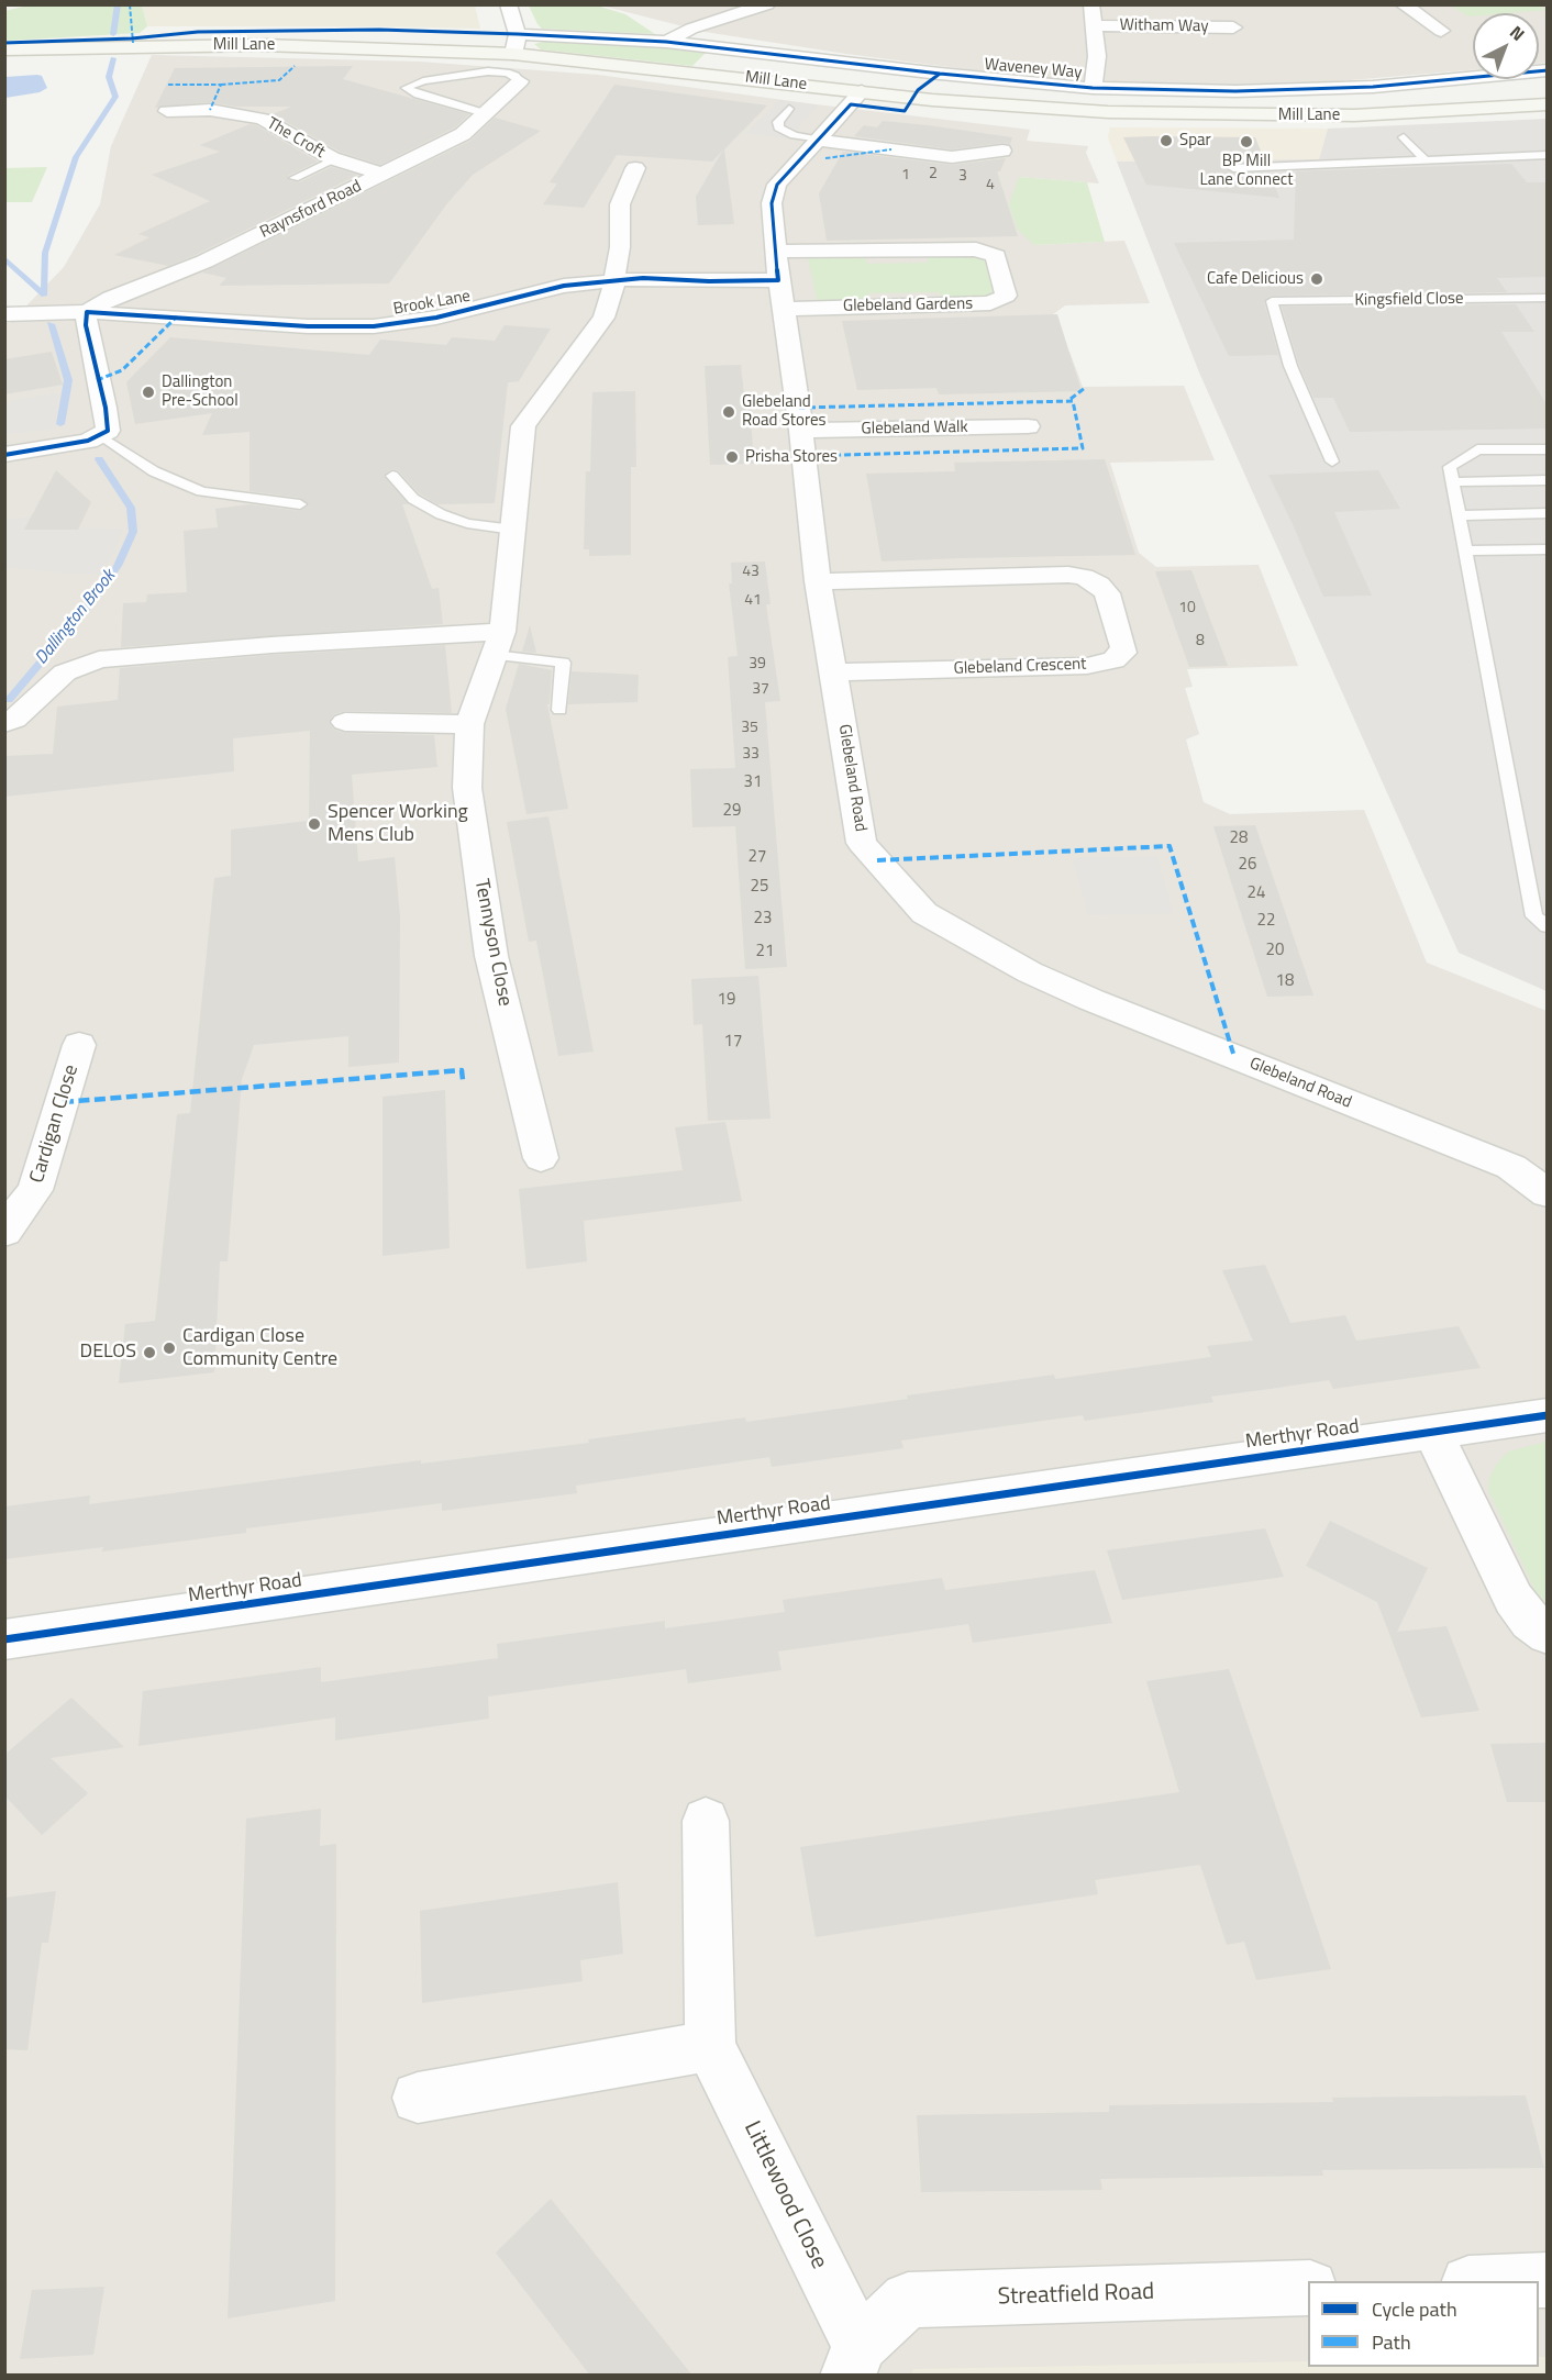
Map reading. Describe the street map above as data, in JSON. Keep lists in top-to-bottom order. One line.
{"streets":{"street":["Witham Way","Mill Lane","Waveney Way","The Croft","Raynsford Road","Brook Lane","Glebeland Gardens","Glebeland Walk","Glebeland Crescent","Glebeland Road","Tennyson Close","Cardigan Close","Merthyr Road","Littlewood Close","Streatfield Road"],"lane":["Kingsfield Close"]},"crossings":[["Witham Way","Waveney Way"],["Mill Lane","Glebeland Road"],["The Croft","Raynsford Road"],["Raynsford Road","Brook Lane"],["Brook Lane","Glebeland Gardens"],["Brook Lane","Glebeland Road"],["Glebeland Gardens","Glebeland Road"],["Glebeland Walk","Glebeland Road"],["Glebeland Crescent","Glebeland Road"],["Littlewood Close","Streatfield Road"]],"water":["Dallington Brook"],"places":["Spar","BP Mill Lane Connect","Cafe Delicious","Dallington Pre-School","Glebeland Road Stores","Prisha Stores","Spencer Working Mens Club","Cardigan Close Community Centre","DELOS"],"house_numbers":["2","1","3","4","43","41","10","8","39","37","35","33","31","29","28","27","26","25","24","23","22","20","21","18","19","17"],"legend":["Cycle path","Path"],"north":"top right"}
